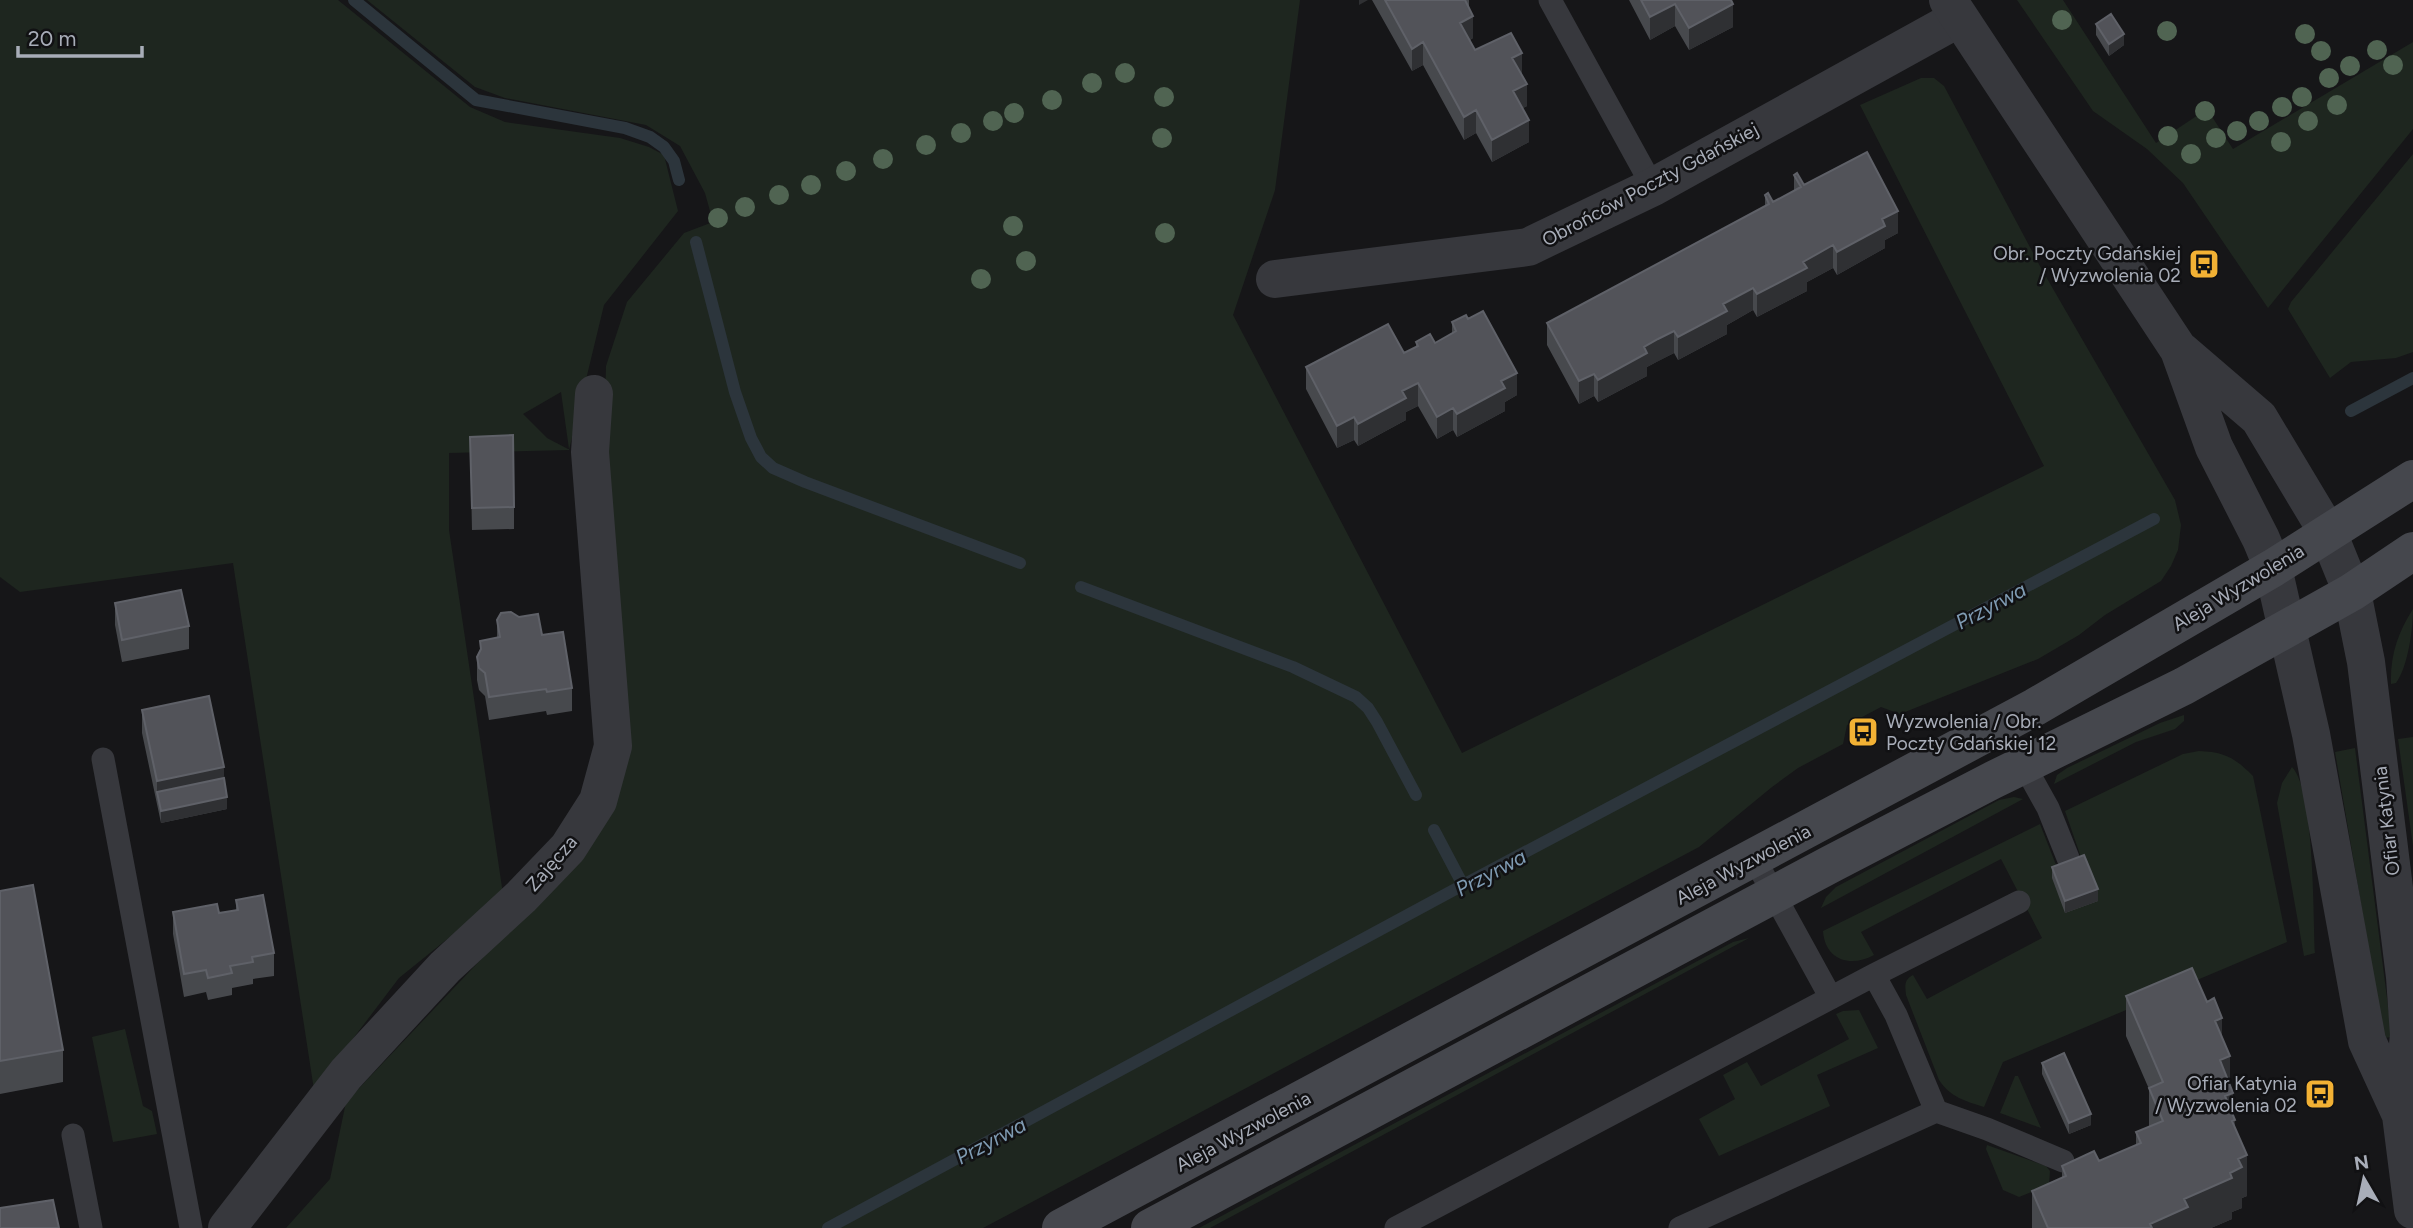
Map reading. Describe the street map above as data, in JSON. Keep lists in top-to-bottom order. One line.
{"streets":{"main road":["Aleja Wyzwolenia"],"street":["Obrońców Poczty Gdańskiej","Ofiar Katynia","Zajęcza"]},"crossings":[["Obrońców Poczty Gdańskiej","Aleja Wyzwolenia"],["Obrońców Poczty Gdańskiej","Ofiar Katynia"],["Aleja Wyzwolenia","Ofiar Katynia"]],"water":["Przyrwa"],"places":{"bus stop":["Obr. Poczty Gdańskiej / Wyzwolenia 02","Wyzwolenia / Obr. Poczty Gdańskiej 12","Ofiar Katynia / Wyzwolenia 02"]},"scale_bar":"20 m","north":"top"}
